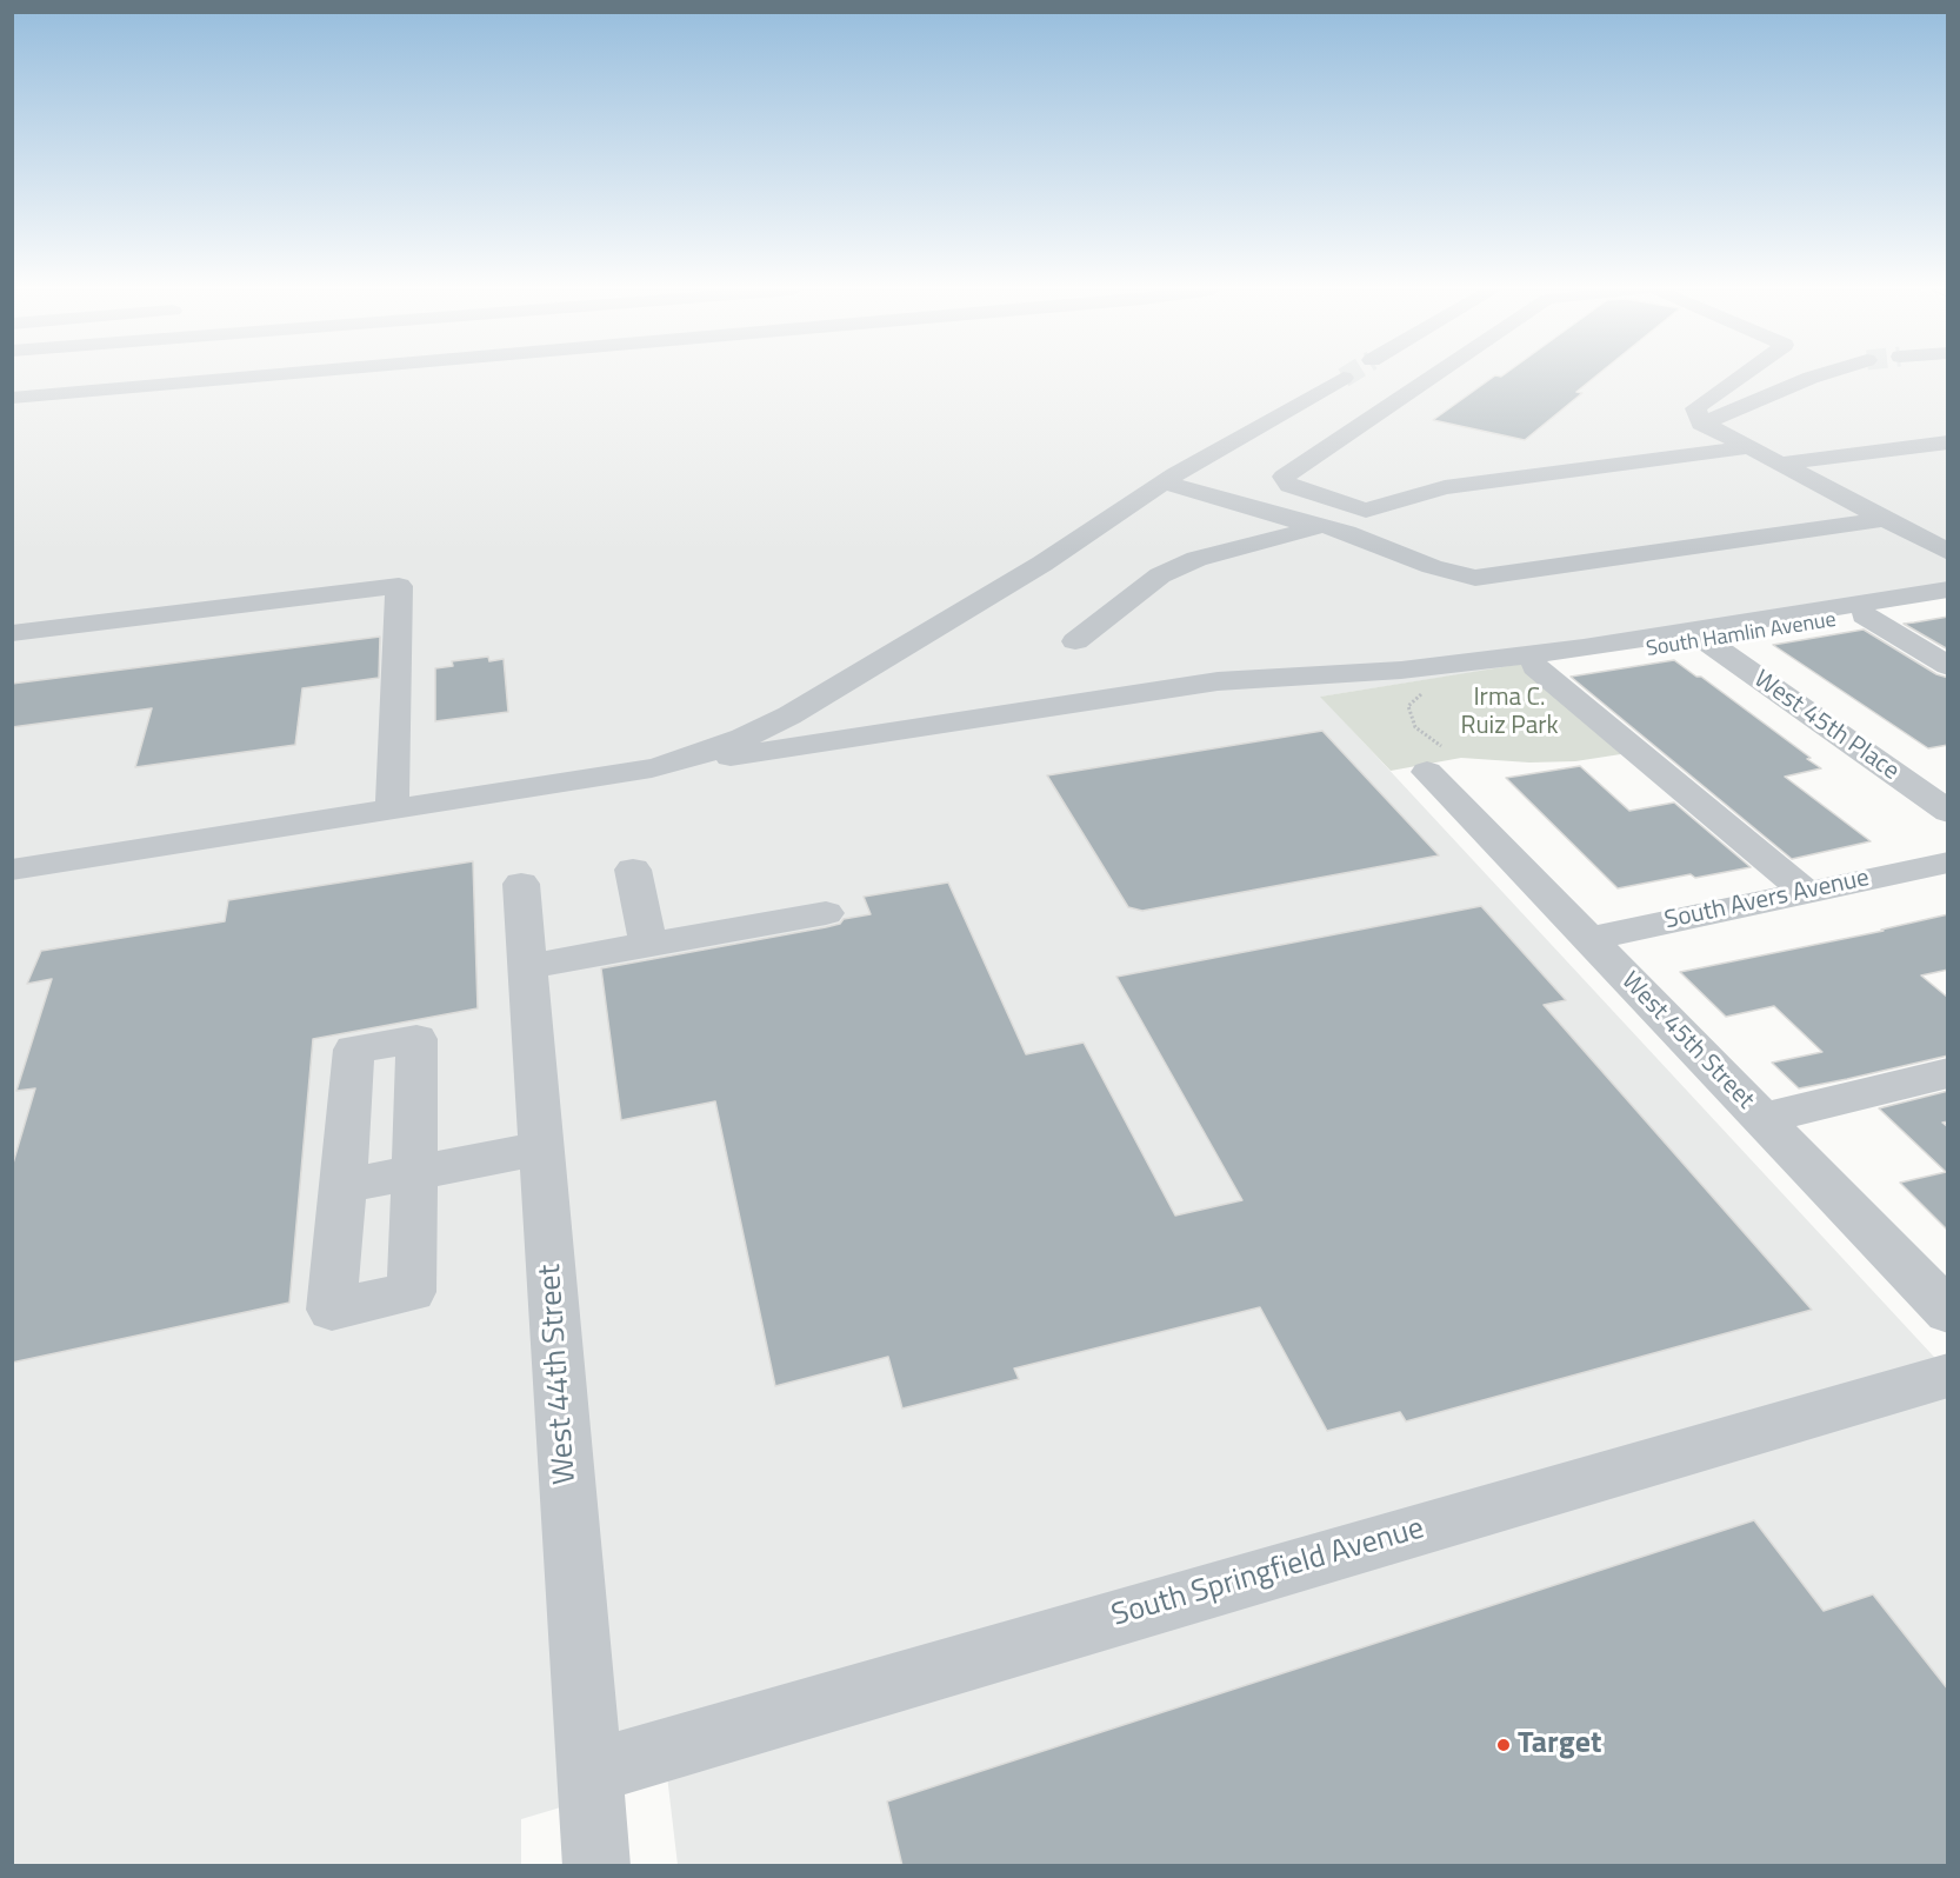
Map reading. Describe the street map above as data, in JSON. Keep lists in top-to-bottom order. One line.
{"streets":{"street":["South Hamlin Avenue","West 45th Place","South Avers Avenue","West 45th Street","West 44th Street","South Springfield Avenue"]},"crossings":[["South Hamlin Avenue","West 45th Place"],["South Hamlin Avenue","South Avers Avenue"],["South Avers Avenue","West 45th Street"],["West 44th Street","South Springfield Avenue"]],"parks":["Irma C. Ruiz Park"],"places":["Target"]}
